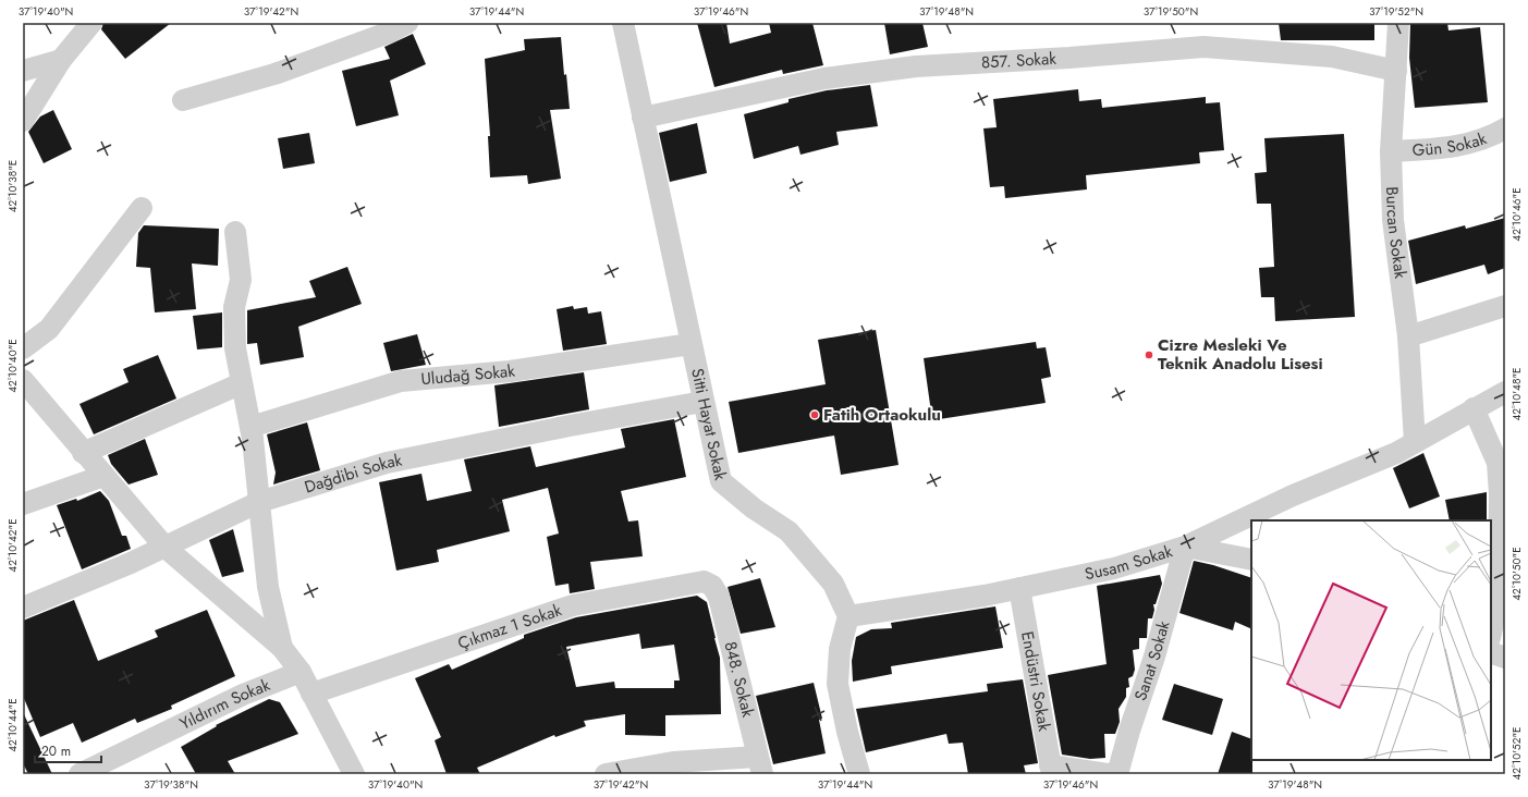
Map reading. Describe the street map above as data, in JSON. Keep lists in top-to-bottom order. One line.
{"streets":{"street":["857. Sokak","Gün Sokak","Burcan Sokak","Uludağ Sokak","Sitti Hayat Sokak","Dağdibi Sokak","Susam Sokak","Çıkmaz 1 Sokak","Sanat Sokak","848. Sokak","Endüstri Sokak","Yıldırım Sokak"]},"crossings":[["857. Sokak","Burcan Sokak"],["857. Sokak","Sitti Hayat Sokak"],["Gün Sokak","Burcan Sokak"],["Burcan Sokak","Susam Sokak"],["Uludağ Sokak","Sitti Hayat Sokak"],["Sitti Hayat Sokak","Dağdibi Sokak"],["Sitti Hayat Sokak","Susam Sokak"],["Susam Sokak","Sanat Sokak"],["Susam Sokak","Endüstri Sokak"],["Çıkmaz 1 Sokak","848. Sokak"]],"places":["Cizre Mesleki Ve Teknik Anadolu Lisesi","Fatih Ortaokulu"],"scale_bar":"20 m","coordinates":["37°19'40\"N","37°19'42\"N","37°19'44\"N","37°19'46\"N","37°19'48\"N","37°19'50\"N","37°19'52\"N","42°10'38\"E","42°10'46\"E","42°10'40\"E","42°10'48\"E","42°10'42\"E","42°10'50\"E","42°10'44\"E","42°10'52\"E","37°19'38\"N"]}
